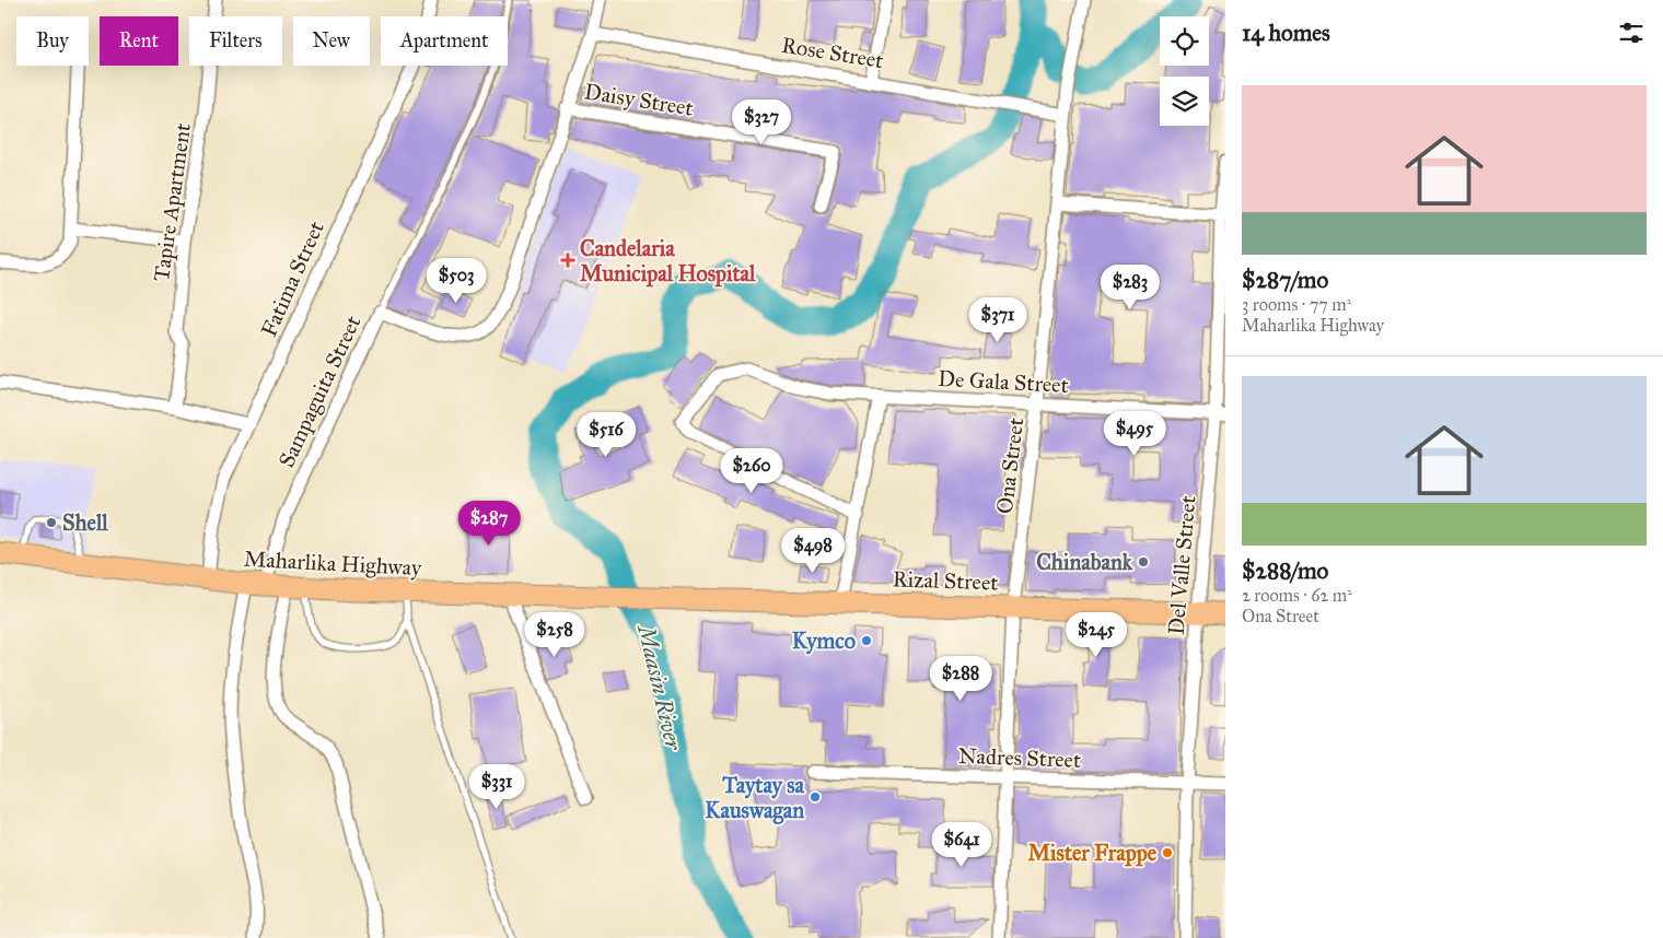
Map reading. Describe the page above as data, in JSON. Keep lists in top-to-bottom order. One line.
{"streets":{"main road":["Maharlika Highway","Rizal Street"],"street":["Rose Street","Daisy Street","Tapire Apartment","Fatima Street","De Gala Street","Sampaguita Street","Ona Street","Del Valle Street","Nadres Street"]},"crossings":[["Rose Street","Sampaguita Street"],["Rose Street","Ona Street"],["Daisy Street","Sampaguita Street"],["Fatima Street","Maharlika Highway"],["De Gala Street","Ona Street"],["De Gala Street","Del Valle Street"],["Sampaguita Street","Maharlika Highway"],["Ona Street","Rizal Street"],["Ona Street","Nadres Street"],["Maharlika Highway","Rizal Street"],["Del Valle Street","Rizal Street"],["Del Valle Street","Nadres Street"]],"water":["Maasin River"],"places":{"health":["Candelaria Municipal Hospital"],"other":["Shell","Chinabank","Kymco","Taytay sa Kauswagan","Mister Frappe"]},"page":{"heading":"14 homes","chip":["Buy","Rent","Filters","New","Apartment"],"list":[{"name":"$287/mo","note":"3 rooms · 77 m² · Maharlika Highway"},{"name":"$288/mo","note":"2 rooms · 62 m² · Ona Street"}],"price":["$327","$503","$283","$371","$495","$516","$260","$287","$498","$258","$245","$288","$331","$641"]}}
